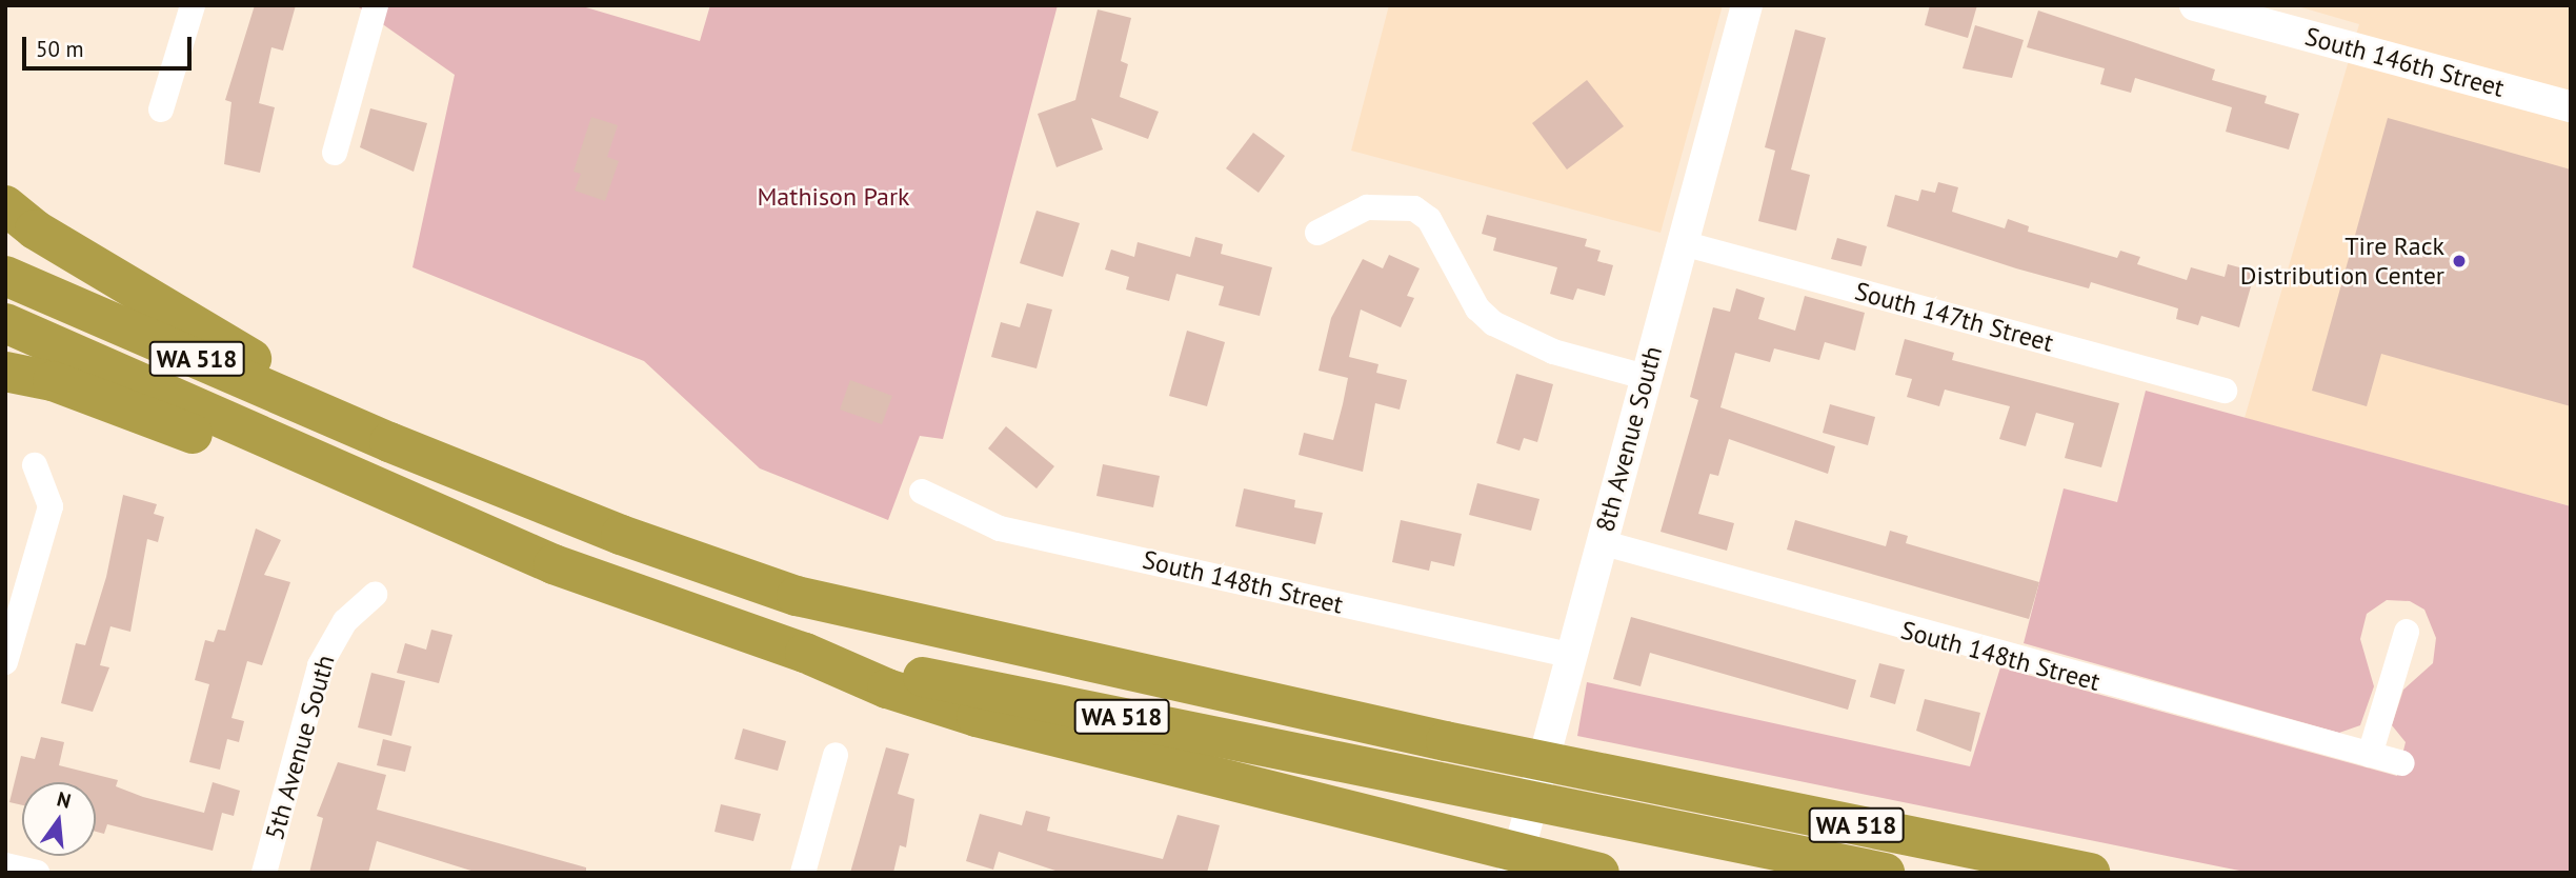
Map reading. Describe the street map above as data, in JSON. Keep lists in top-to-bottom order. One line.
{"streets":{"highway":["WA 518"],"street":["South 146th Street","South 147th Street","8th Avenue South","South 148th Street","5th Avenue South"]},"crossings":[["South 147th Street","8th Avenue South"],["8th Avenue South","South 148th Street"]],"parks":["Mathison Park"],"places":["Tire Rack Distribution Center"],"scale_bar":"50 m","north":"top"}
